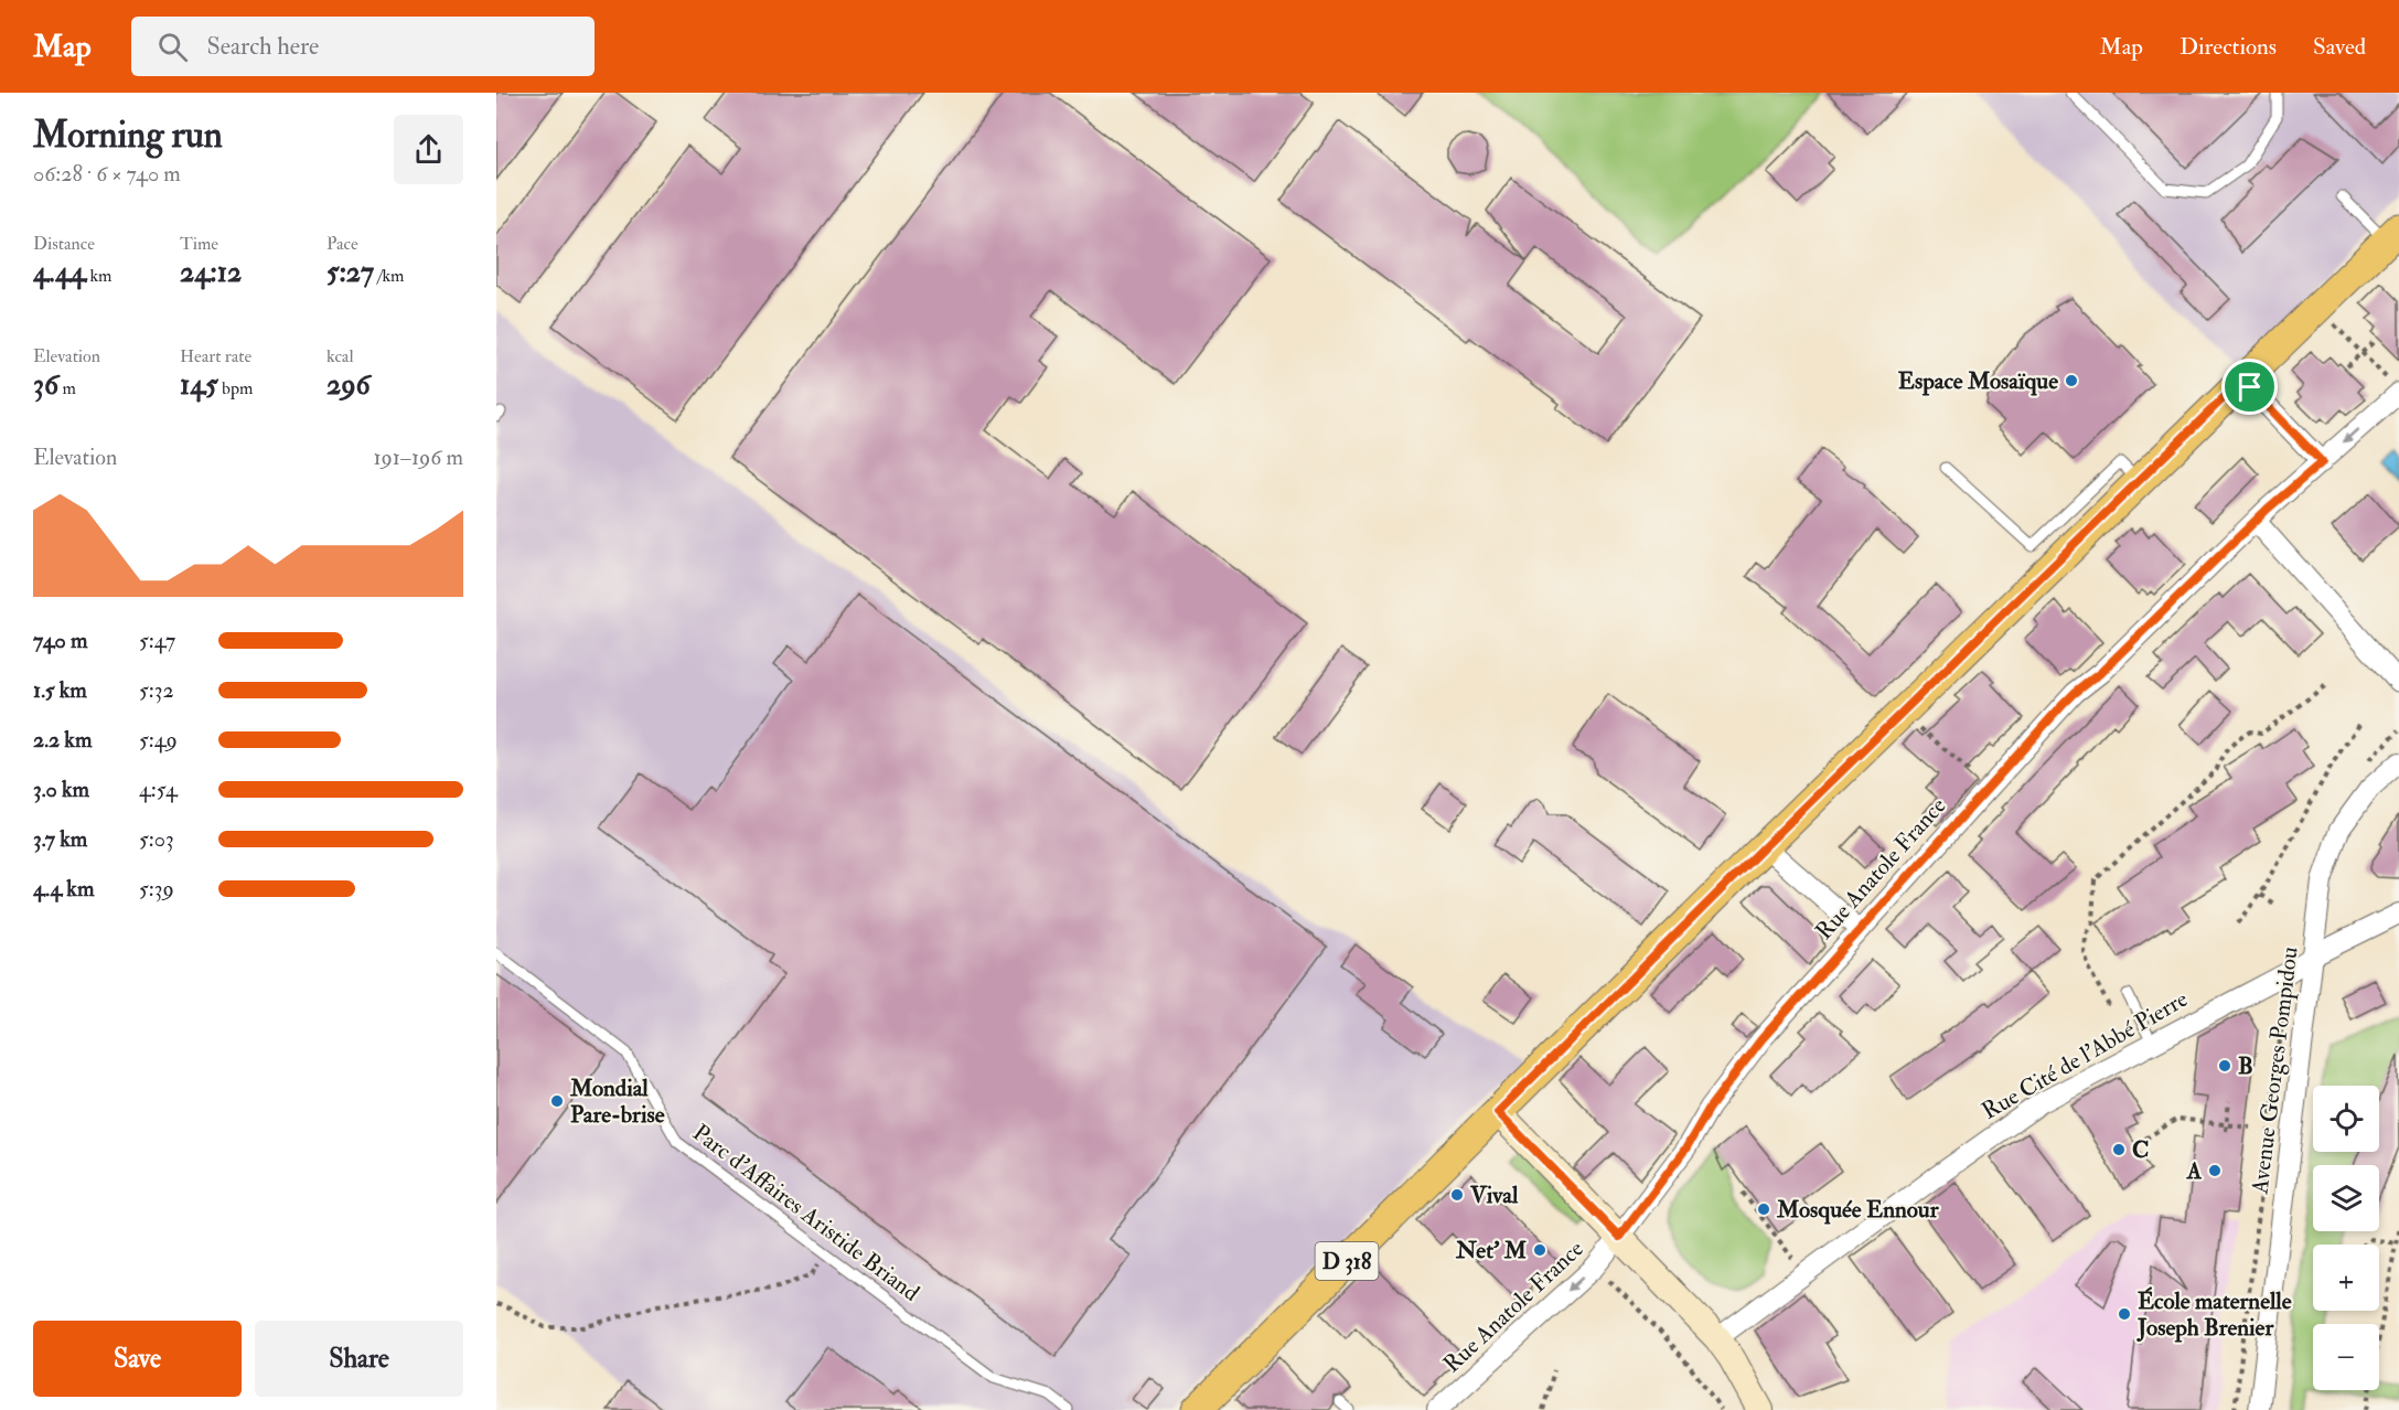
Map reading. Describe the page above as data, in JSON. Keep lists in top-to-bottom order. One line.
{"streets":{"main road":["D 318"],"street":["Rue Anatole France","Rue Cité de l'Abbé Pierre","Avenue Georges Pompidou"],"lane":["Parc d'Affaires Aristide Briand"]},"crossings":[["Rue Cité de l'Abbé Pierre","Avenue Georges Pompidou"]],"places":["Espace Mosaïque","B","Mondial Pare-brise","C","A","Vival","Mosquée Ennour","Net' M","École maternelle Joseph Brenier"],"page":{"header":"Map","search":"Search here","nav":["Map","Directions","Saved"],"heading":["Morning run","06:28 · 6 × 740 m"],"stats":[["Distance","4.44 km"],["Time","24:12"],["Pace","5:27 /km"],["Elevation","36 m"],["Heart rate","145 bpm"],["kcal","296"]],"chart":["Elevation","191–196 m"],"list":[{"name":"740 m","note":"5:47"},{"name":"1.5 km","note":"5:32"},{"name":"2.2 km","note":"5:49"},{"name":"3.0 km","note":"4:54"},{"name":"3.7 km","note":"5:03"},{"name":"4.4 km","note":"5:39"}],"map_buttons":["+","−"],"buttons":["Save","Share"]}}
